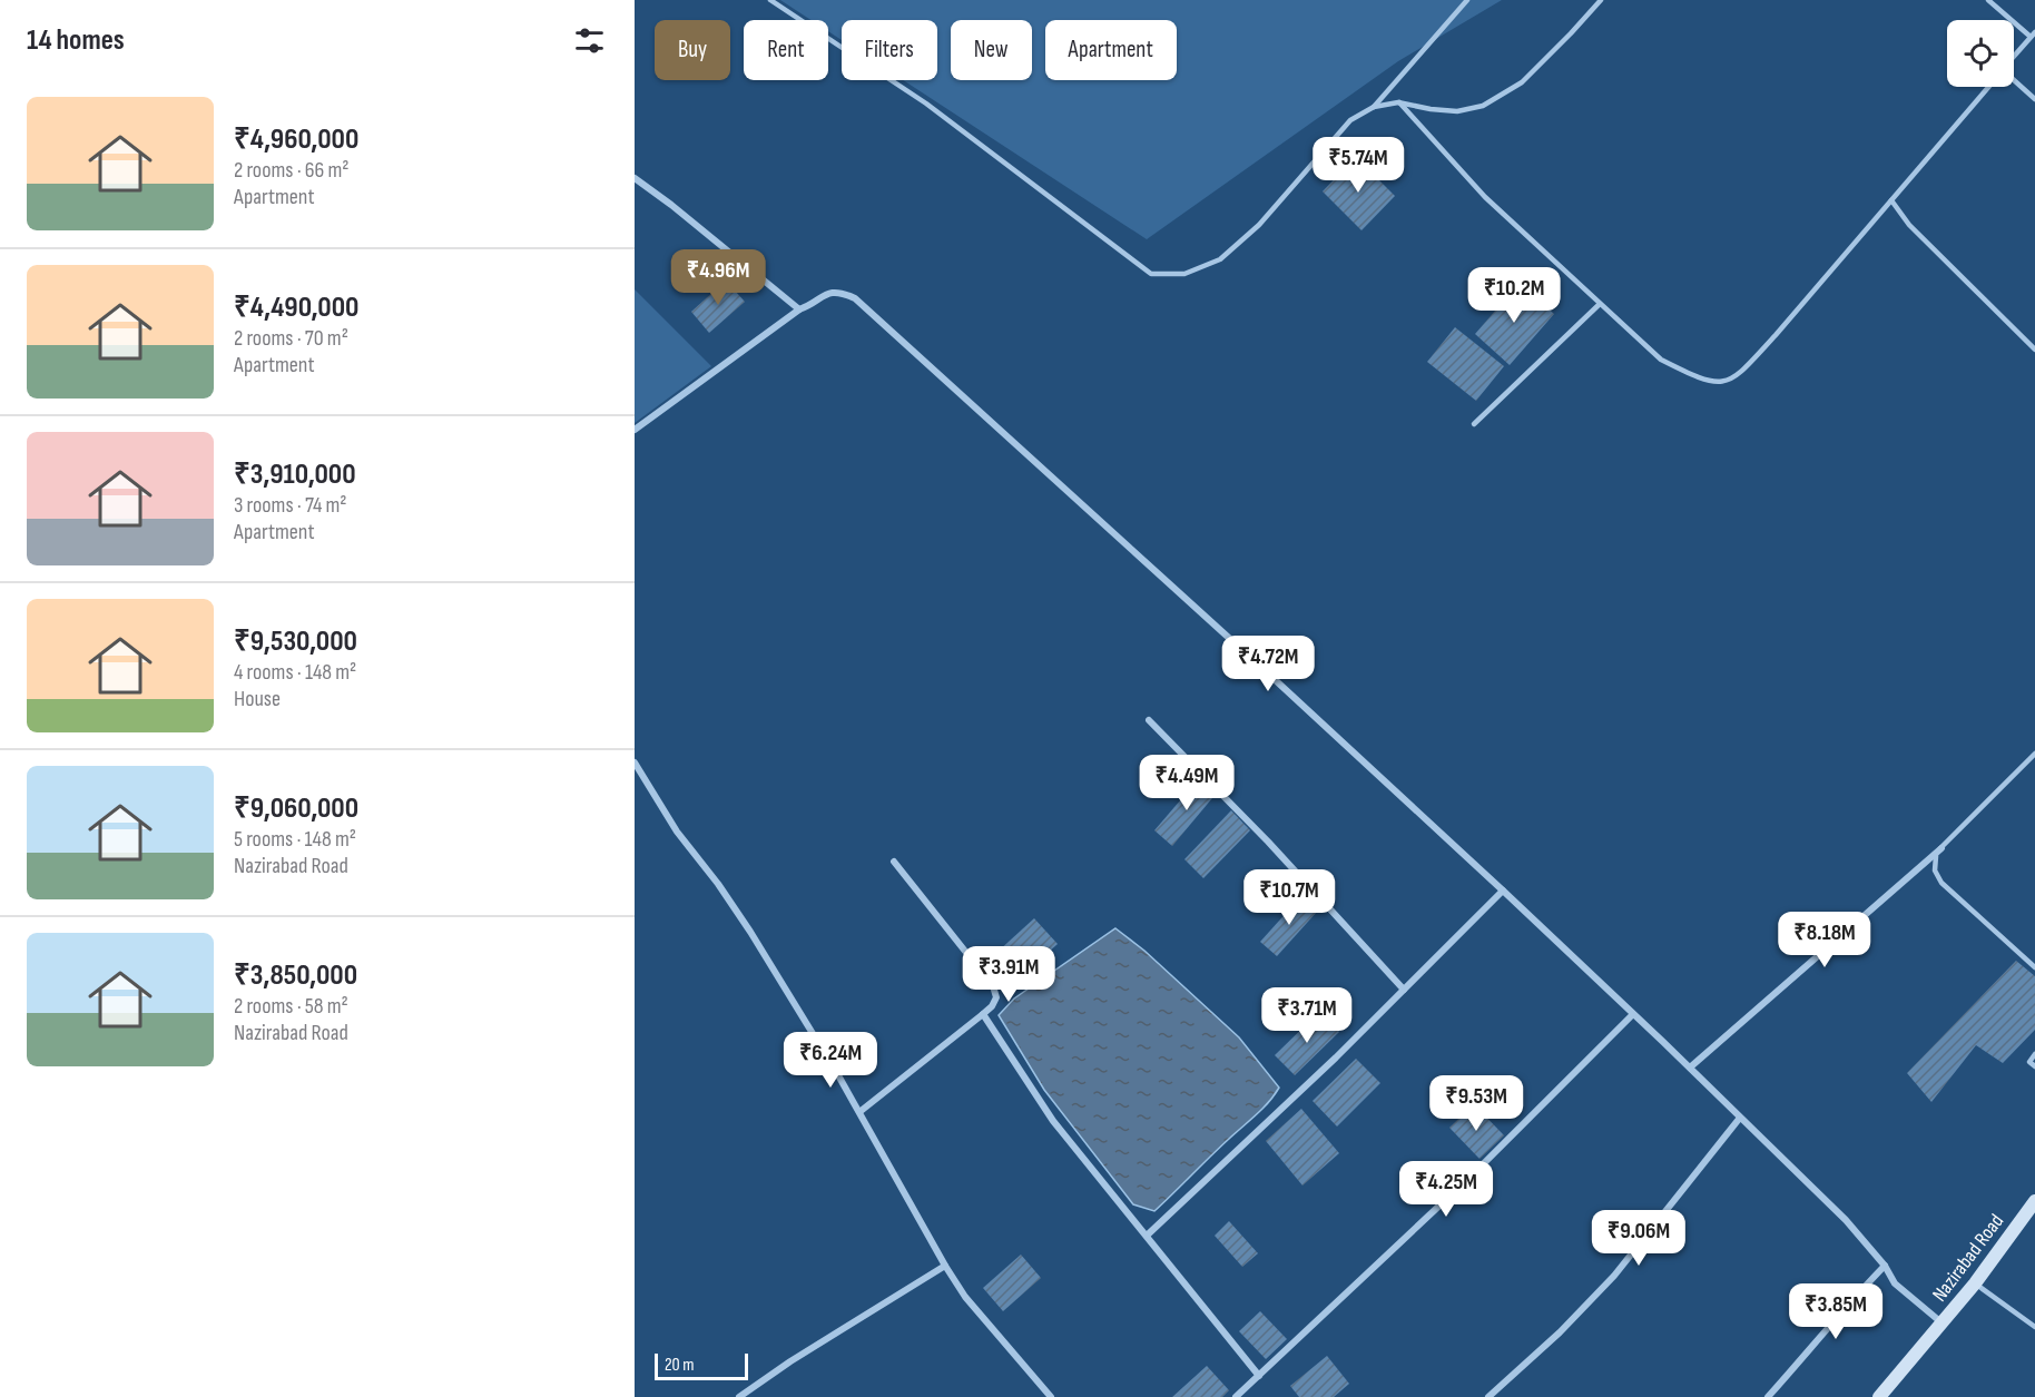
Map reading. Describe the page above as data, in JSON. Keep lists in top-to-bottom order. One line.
{"streets":{"main road":["Nazirabad Road"]},"scale_bar":"20 m","page":{"heading":"14 homes","chip":["Buy","Rent","Filters","New","Apartment"],"list":[{"name":"₹4,960,000","note":"2 rooms · 66 m² · Apartment"},{"name":"₹4,490,000","note":"2 rooms · 70 m² · Apartment"},{"name":"₹3,910,000","note":"3 rooms · 74 m² · Apartment"},{"name":"₹9,530,000","note":"4 rooms · 148 m² · House"},{"name":"₹9,060,000","note":"5 rooms · 148 m² · Nazirabad Road"},{"name":"₹3,850,000","note":"2 rooms · 58 m² · Nazirabad Road"}],"price":["₹5.74M","₹4.96M","₹10.2M","₹4.72M","₹4.49M","₹10.7M","₹8.18M","₹3.91M","₹3.71M","₹6.24M","₹9.53M","₹4.25M","₹9.06M","₹3.85M"],"scale":"20 m"}}
